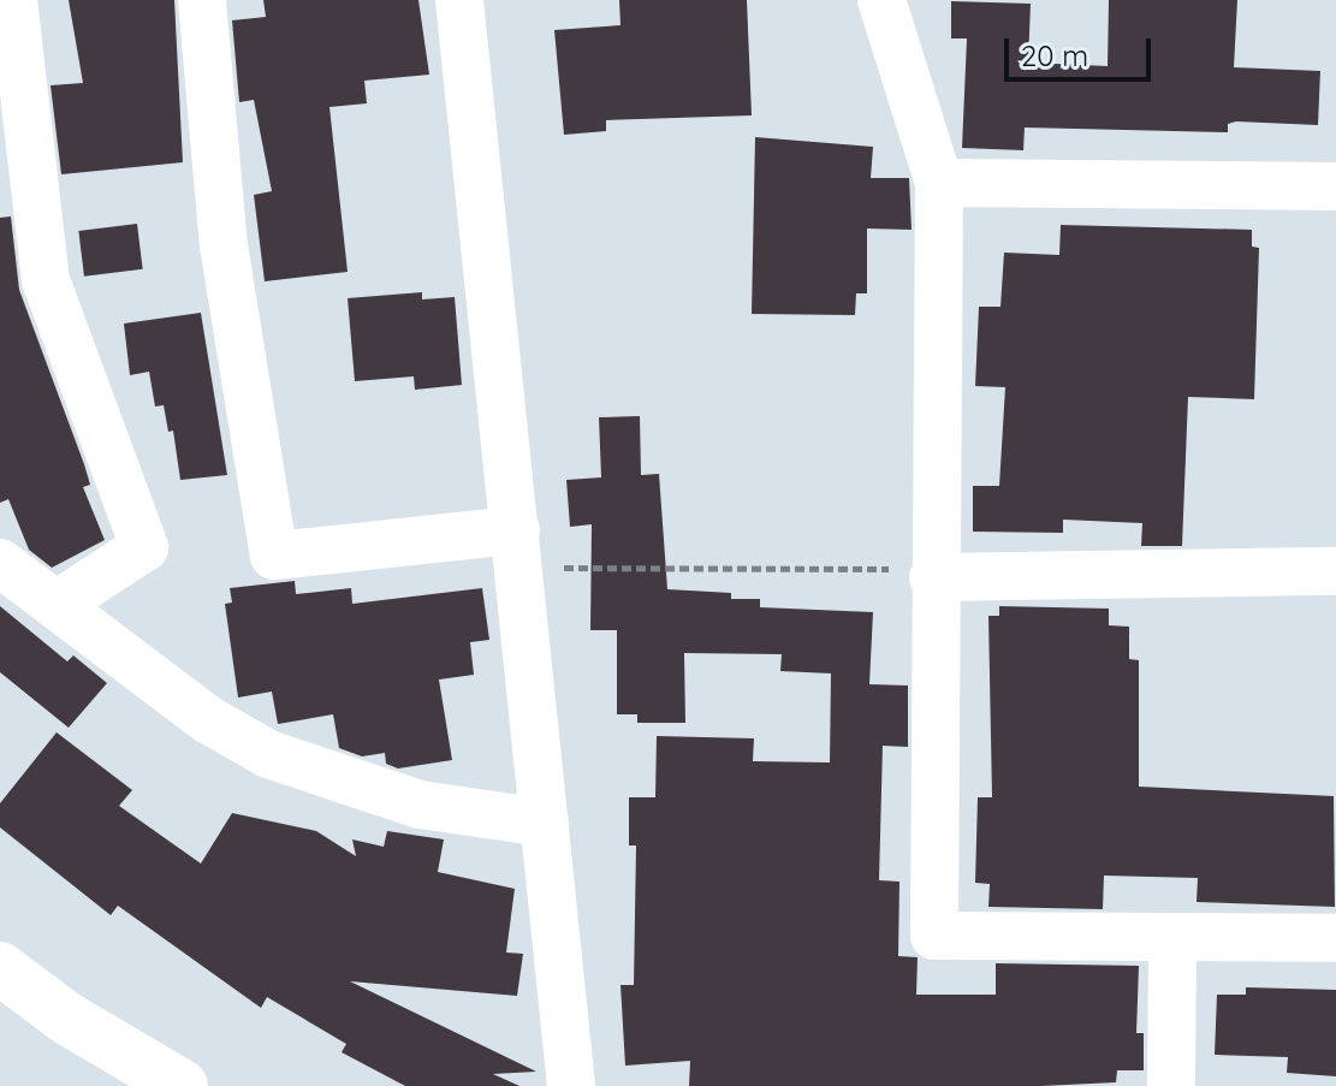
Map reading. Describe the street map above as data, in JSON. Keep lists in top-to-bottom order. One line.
{"scale_bar":"20 m"}
